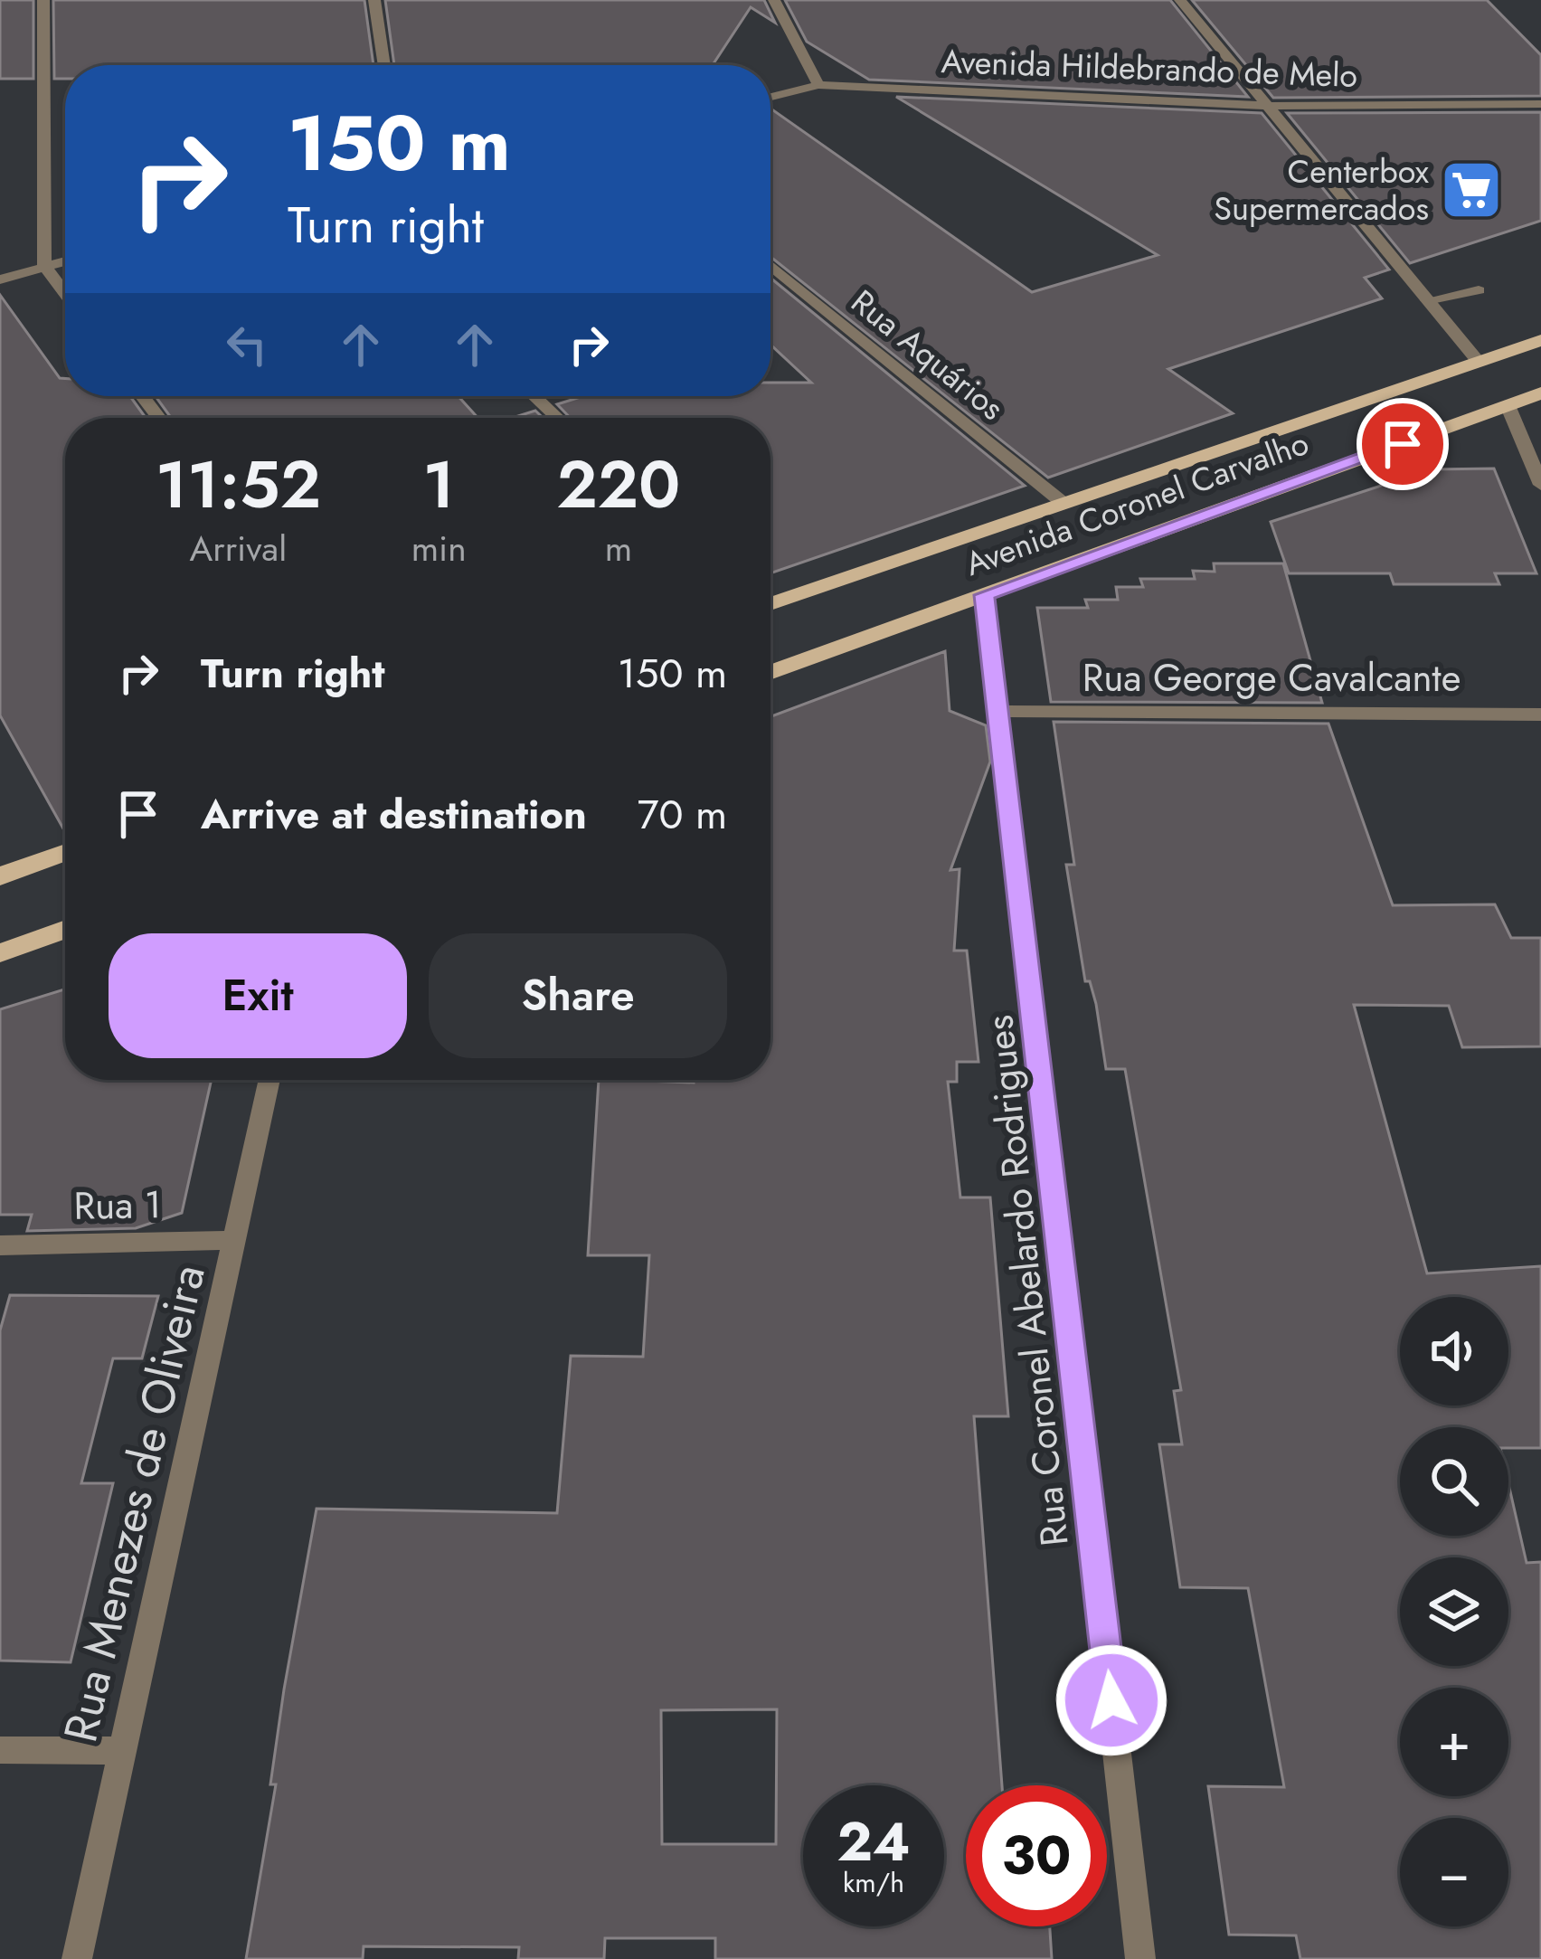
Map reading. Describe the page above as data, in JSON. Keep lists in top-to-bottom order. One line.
{"streets":{"main road":["Avenida Coronel Carvalho"],"street":["Avenida Hildebrando de Melo","Rua Aquários","Rua George Cavalcante","Rua 1","Rua Coronel Abelardo Rodrigues","Rua Menezes de Oliveira"]},"crossings":[["Rua Aquários","Avenida Coronel Carvalho"],["Avenida Coronel Carvalho","Rua Coronel Abelardo Rodrigues"],["Rua George Cavalcante","Rua Coronel Abelardo Rodrigues"],["Rua 1","Rua Menezes de Oliveira"]],"places":{"supermarket":["Centerbox Supermercados"]},"page":{"turn":["150 m","Turn right"],"eta":["11:52","Arrival","1","min","220","m"],"list":[{"name":"Turn right","value":"150 m"},{"name":"Arrive at destination","value":"70 m"}],"buttons":["Exit","Share"],"map_buttons":["+","−"],"speed":"24 km/h","limit":"30"}}
